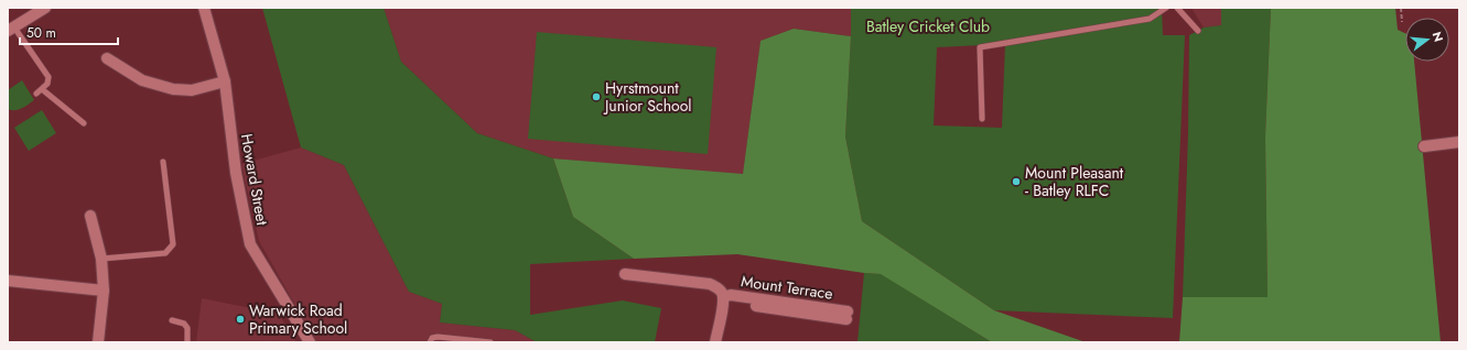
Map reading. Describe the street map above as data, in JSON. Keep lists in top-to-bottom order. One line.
{"streets":{"street":["Howard Street","Mount Terrace"]},"parks":["Batley Cricket Club"],"places":["Hyrstmount Junior School","Mount Pleasant - Batley RLFC","Warwick Road Primary School"],"scale_bar":"50 m","north":"right"}
